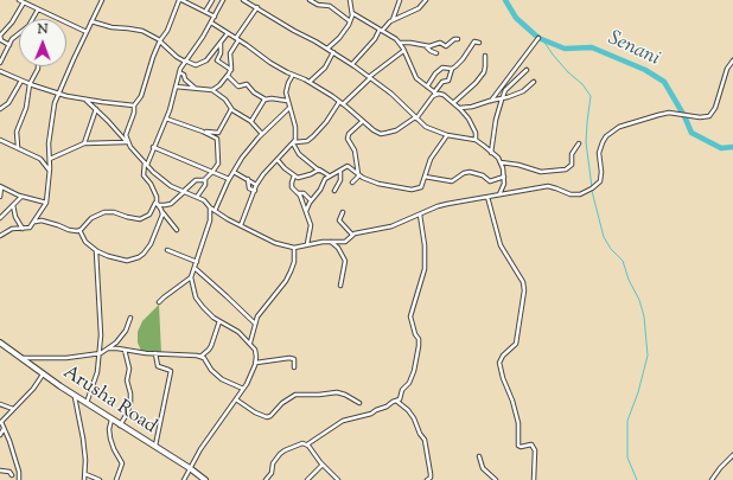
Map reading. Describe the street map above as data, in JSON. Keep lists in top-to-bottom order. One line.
{"streets":{"main road":["Arusha Road"]},"water":["Senani"],"north":"top"}
